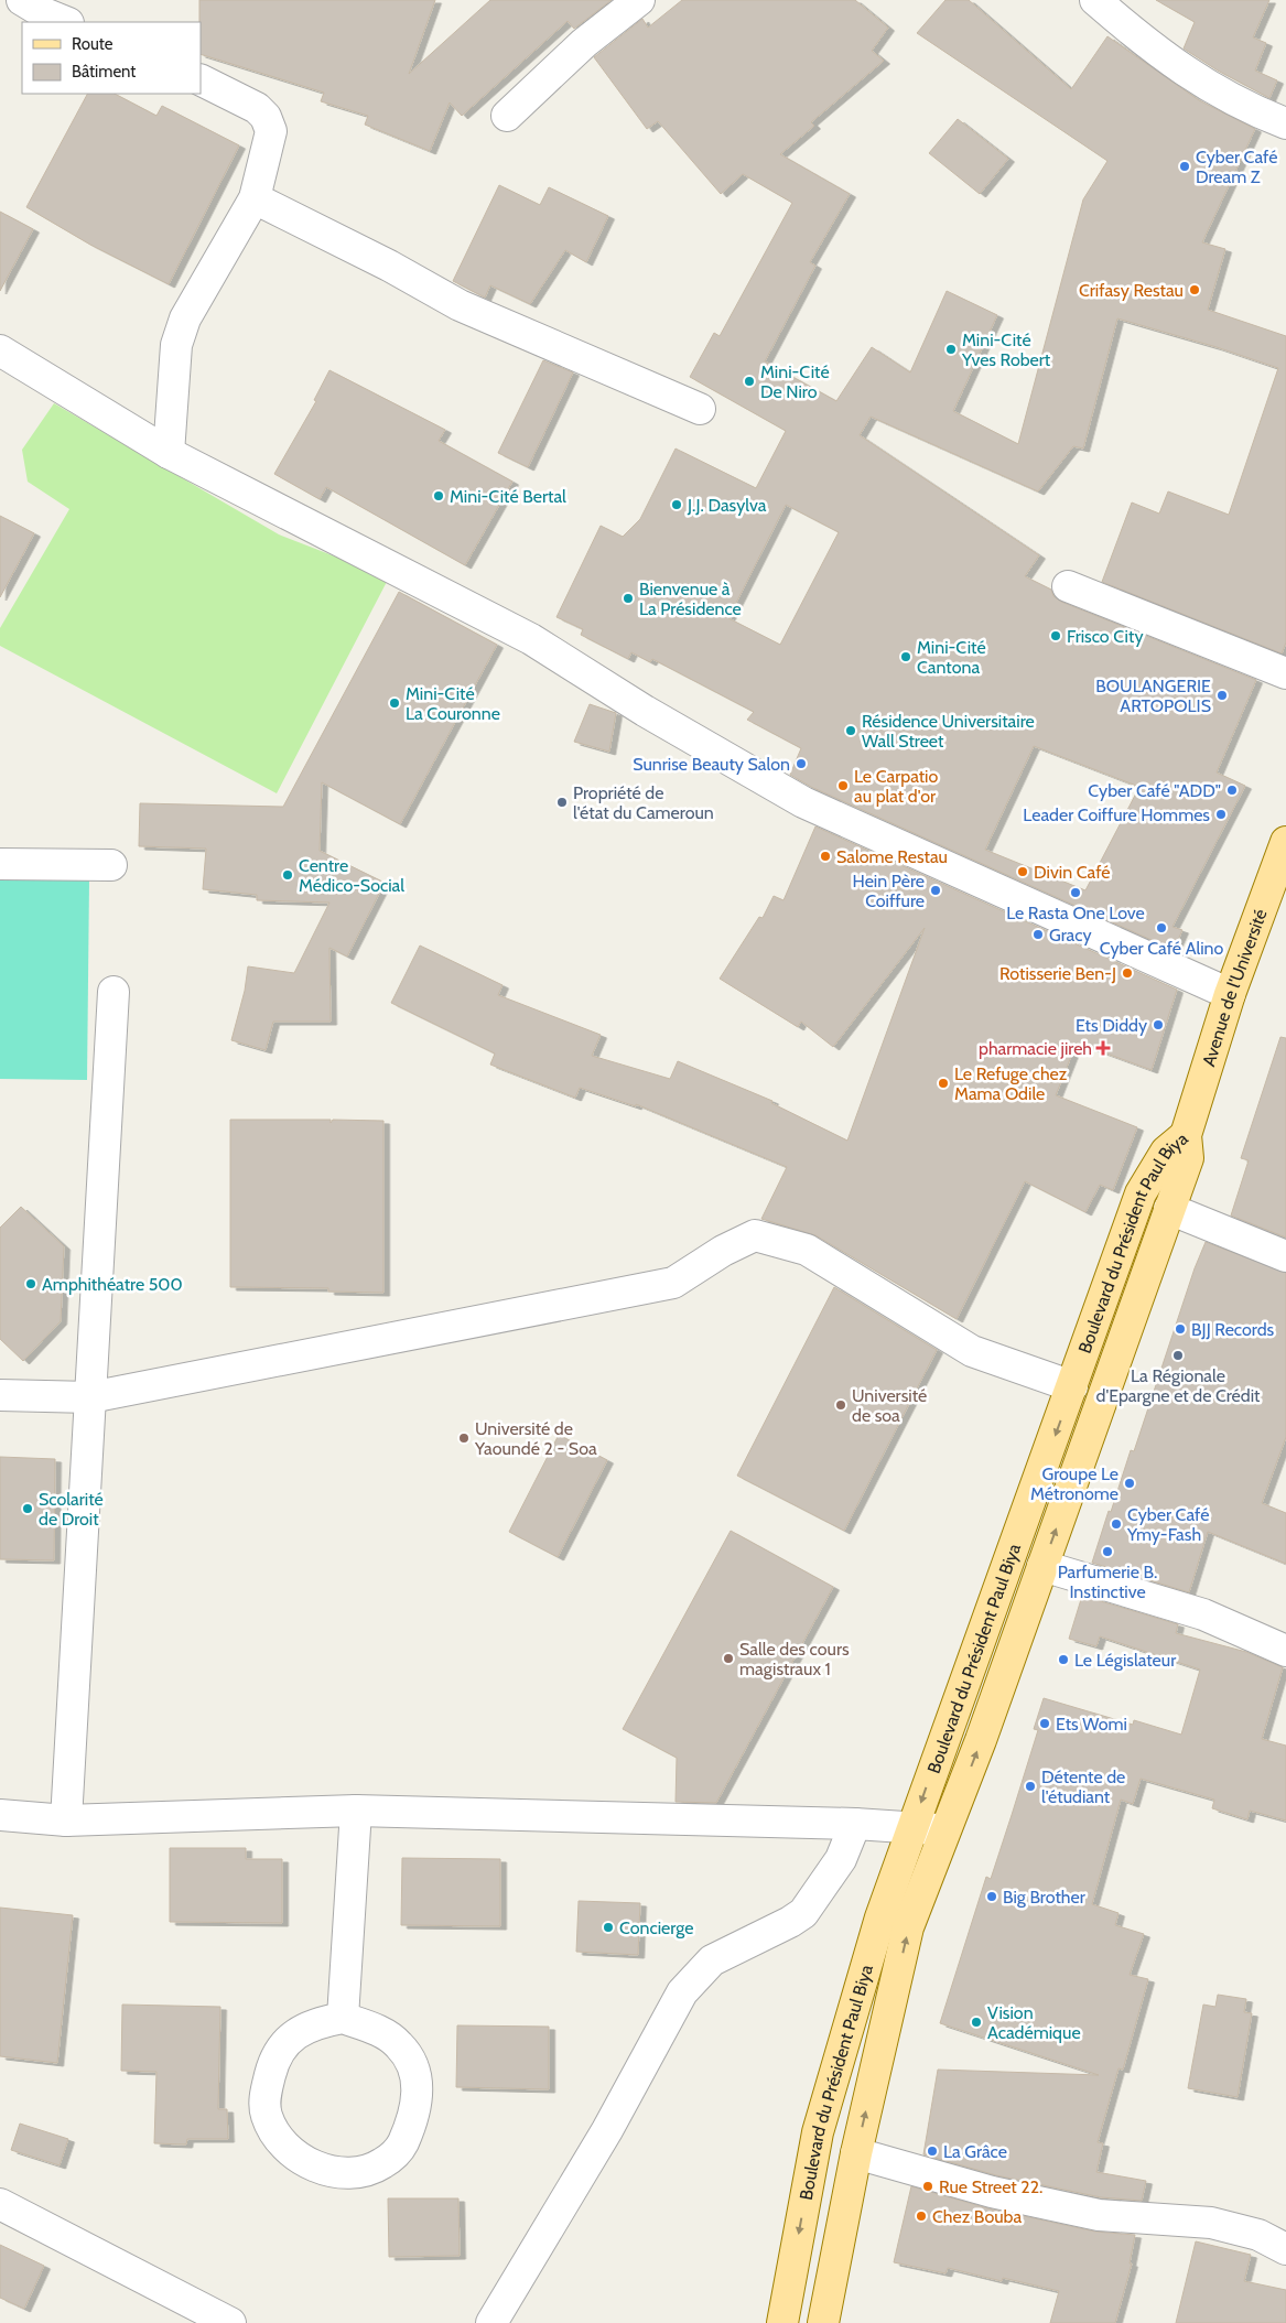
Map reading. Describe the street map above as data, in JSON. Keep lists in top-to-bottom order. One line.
{"streets":{"main road":["Avenue de l'Université","Boulevard du Président Paul Biya"]},"crossings":[["Avenue de l'Université","Boulevard du Président Paul Biya"]],"places":{"other":["Cyber Café Dream Z","Crifasy Restau","Mini-Cité Yves Robert","Mini-Cité De Niro","Mini-Cité Bertal","J.J. Dasylva","Bienvenue à La Présidence","Frisco City","Mini-Cité Cantona","BOULANGERIE ARTOPOLIS","Mini-Cité La Couronne","Résidence Universitaire Wall Street","Sunrise Beauty Salon","Le Carpatio au plat d'or","Cyber Café \"ADD\"","Propriété de l'état du Cameroun","Leader Coiffure Hommes","Salome Restau","Divin Café","Centre Médico-Social","Hein Père Coiffure","Le Rasta One Love","Cyber Café Alino","Gracy","Rotisserie Ben-J","Ets Diddy","Le Refuge chez Mama Odile","Amphithéatre 500","BJJ Records","La Régionale d'Epargne et de Crédit","Université de soa","Université de Yaoundé 2 - Soa","Groupe Le Métronome","Scolarité de Droit","Cyber Café Ymy-Fash","Parfumerie B. Instinctive","Salle des cours magistraux 1","Le Législateur","Ets Womi","Détente de l'étudiant","Big Brother","Concierge","Vision Académique","La Grâce","Rue Street 22.","Chez Bouba"],"health":["pharmacie jireh"]},"legend":["Route","Bâtiment"]}
